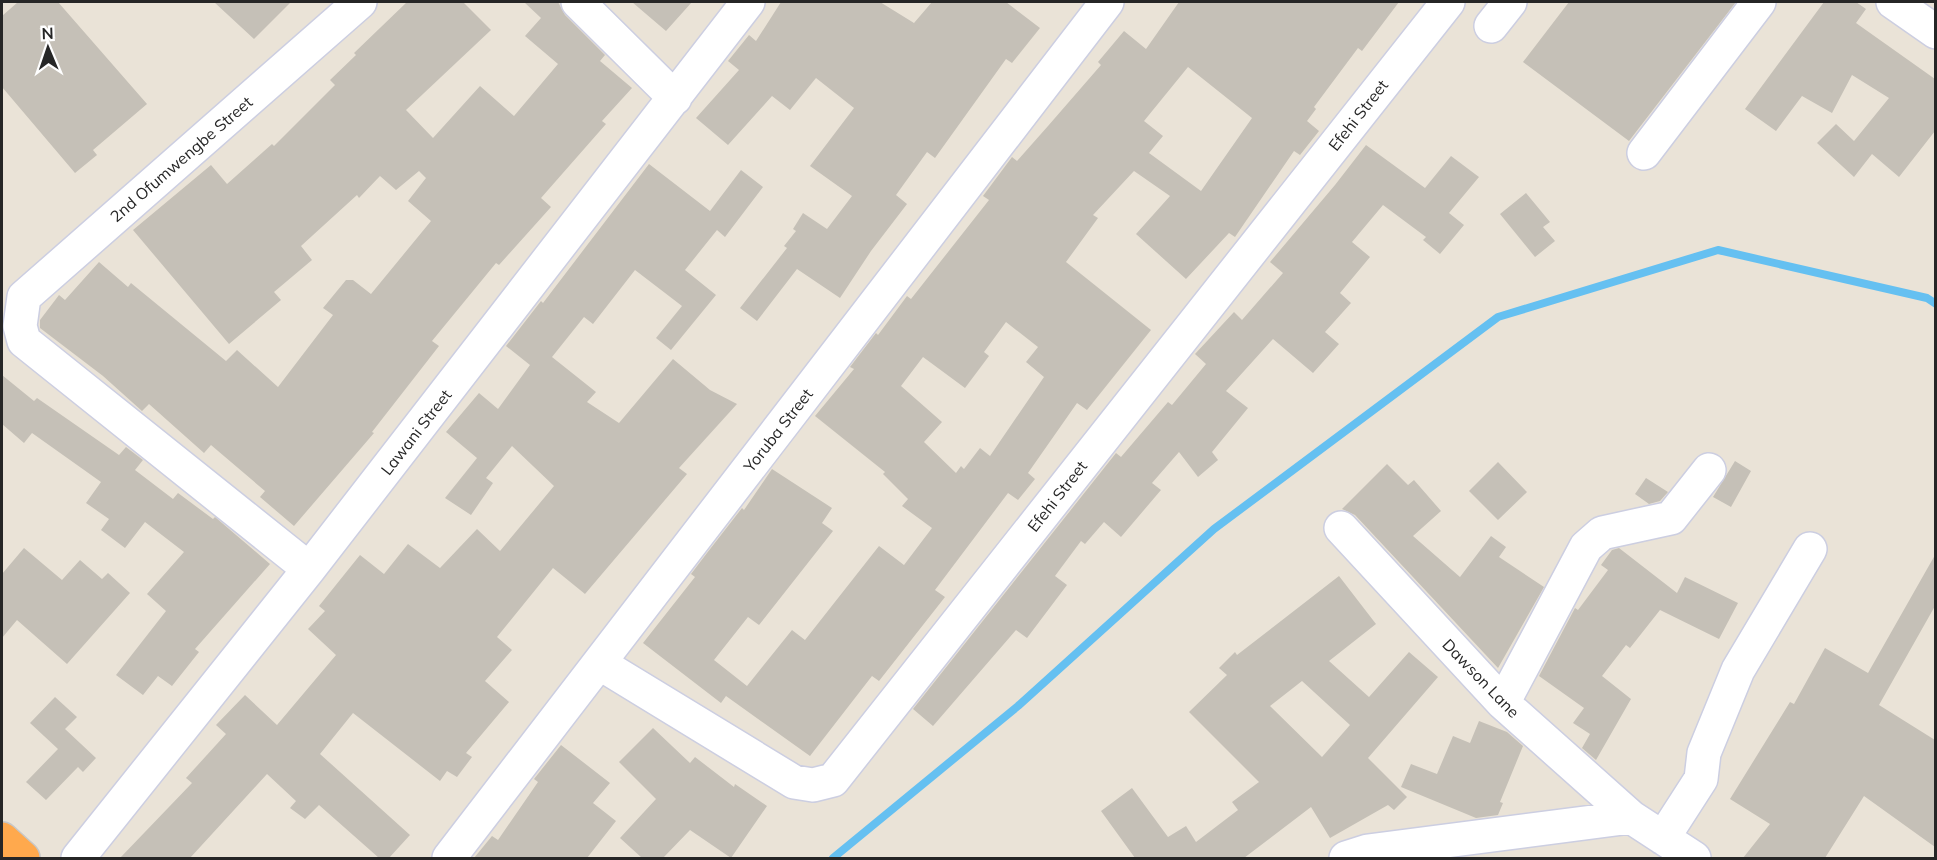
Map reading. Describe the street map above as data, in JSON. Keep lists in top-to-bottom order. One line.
{"streets":{"street":["Efehi Street","2nd Ofumwengbe Street","Yoruba Street","Lawani Street","Dawson Lane"]},"crossings":[["Efehi Street","Yoruba Street"],["2nd Ofumwengbe Street","Lawani Street"]],"north":"top"}
